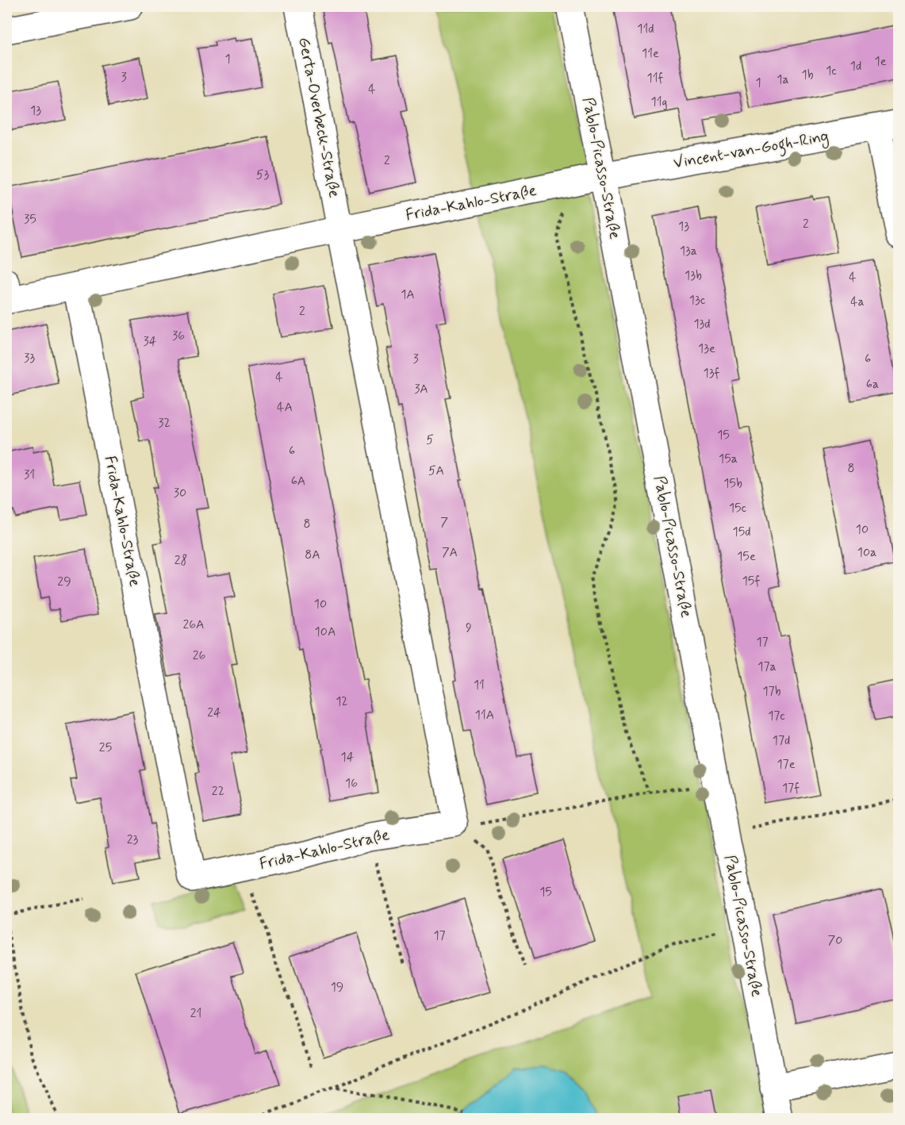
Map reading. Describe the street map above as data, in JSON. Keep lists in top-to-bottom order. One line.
{"streets":{"street":["Gerta-Overbeck-Straße","Vincent-van-Gogh-Ring","Pablo-Picasso-Straße","Frida-Kahlo-Straße"]},"crossings":[["Gerta-Overbeck-Straße","Frida-Kahlo-Straße"],["Vincent-van-Gogh-Ring","Pablo-Picasso-Straße"],["Vincent-van-Gogh-Ring","Frida-Kahlo-Straße"],["Pablo-Picasso-Straße","Frida-Kahlo-Straße"]],"house_numbers":["11d","11e","1","1e","1d","1c","1b","3","11f","1a","1","4","11g","13","2","53","35","2","13","13a","13b","4","1A","13c","4a","2","13d","36","34","13e","33","3","6","13f","4","6a","3A","4A","32","15","5","6","15a","8","5A","31","6A","15b","30","15c","7","8","10","15d","7A","10a","8A","15e","28","15f","29","10","26A","9","10A","17","26","17a","11","17b","12","24","11A","17c","17d","25","14","17e","16","17f","22","23","15","17","70","19","21"]}
